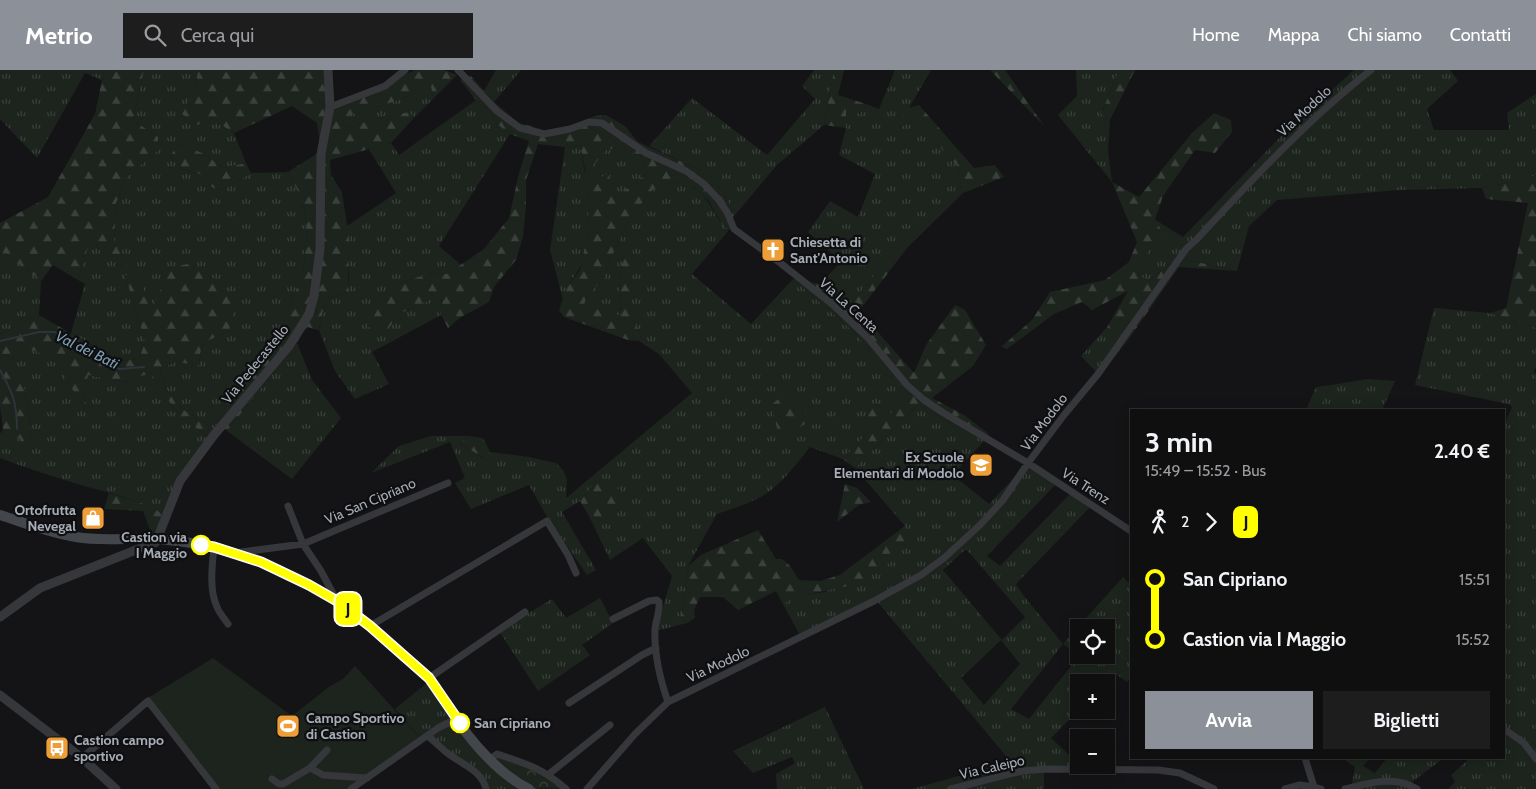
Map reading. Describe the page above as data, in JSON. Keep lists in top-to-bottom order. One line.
{"streets":{"main road":["Via San Cipriano"],"street":["Via Modolo","Via La Centa","Via Pedecastello","Via Trenz","Via Caleipo"]},"crossings":[["Via Modolo","Via La Centa"],["Via Modolo","Via Trenz"],["Via La Centa","Via Trenz"],["Via Pedecastello","Via San Cipriano"]],"water":["Val dei Bati"],"places":{"church":["Chiesetta di Sant'Antonio"],"school or university":["Ex Scuole Elementari di Modolo"],"shop":["Ortofrutta Nevegal"],"other":["Castion via I Maggio","San Cipriano"],"sports":["Campo Sportivo di Castion"],"bus stop":["Castion campo sportivo"]},"lines":["bus line J"],"page":{"header":"Metrio","search":"Cerca qui","nav":["Home","Mappa","Chi siamo","Contatti"],"on_map":"J","heading":["3 min","15:49 – 15:52 · Bus","2.40 €"],"legs":["2","J"],"list":[{"name":"San Cipriano","value":"15:51"},{"name":"Castion via I Maggio","value":"15:52"}],"map_buttons":["+","−"],"buttons":["Avvia","Biglietti"]}}
